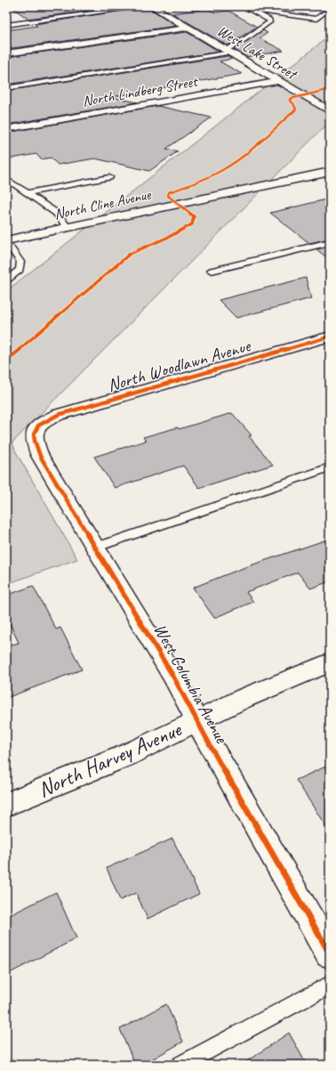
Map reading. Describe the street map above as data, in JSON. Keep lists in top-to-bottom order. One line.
{"streets":{"street":["West Lake Street","North Lindberg Street","North Cline Avenue","North Woodlawn Avenue","West Columbia Avenue","North Harvey Avenue"]},"crossings":[["West Lake Street","North Lindberg Street"],["North Woodlawn Avenue","West Columbia Avenue"],["West Columbia Avenue","North Harvey Avenue"]]}
